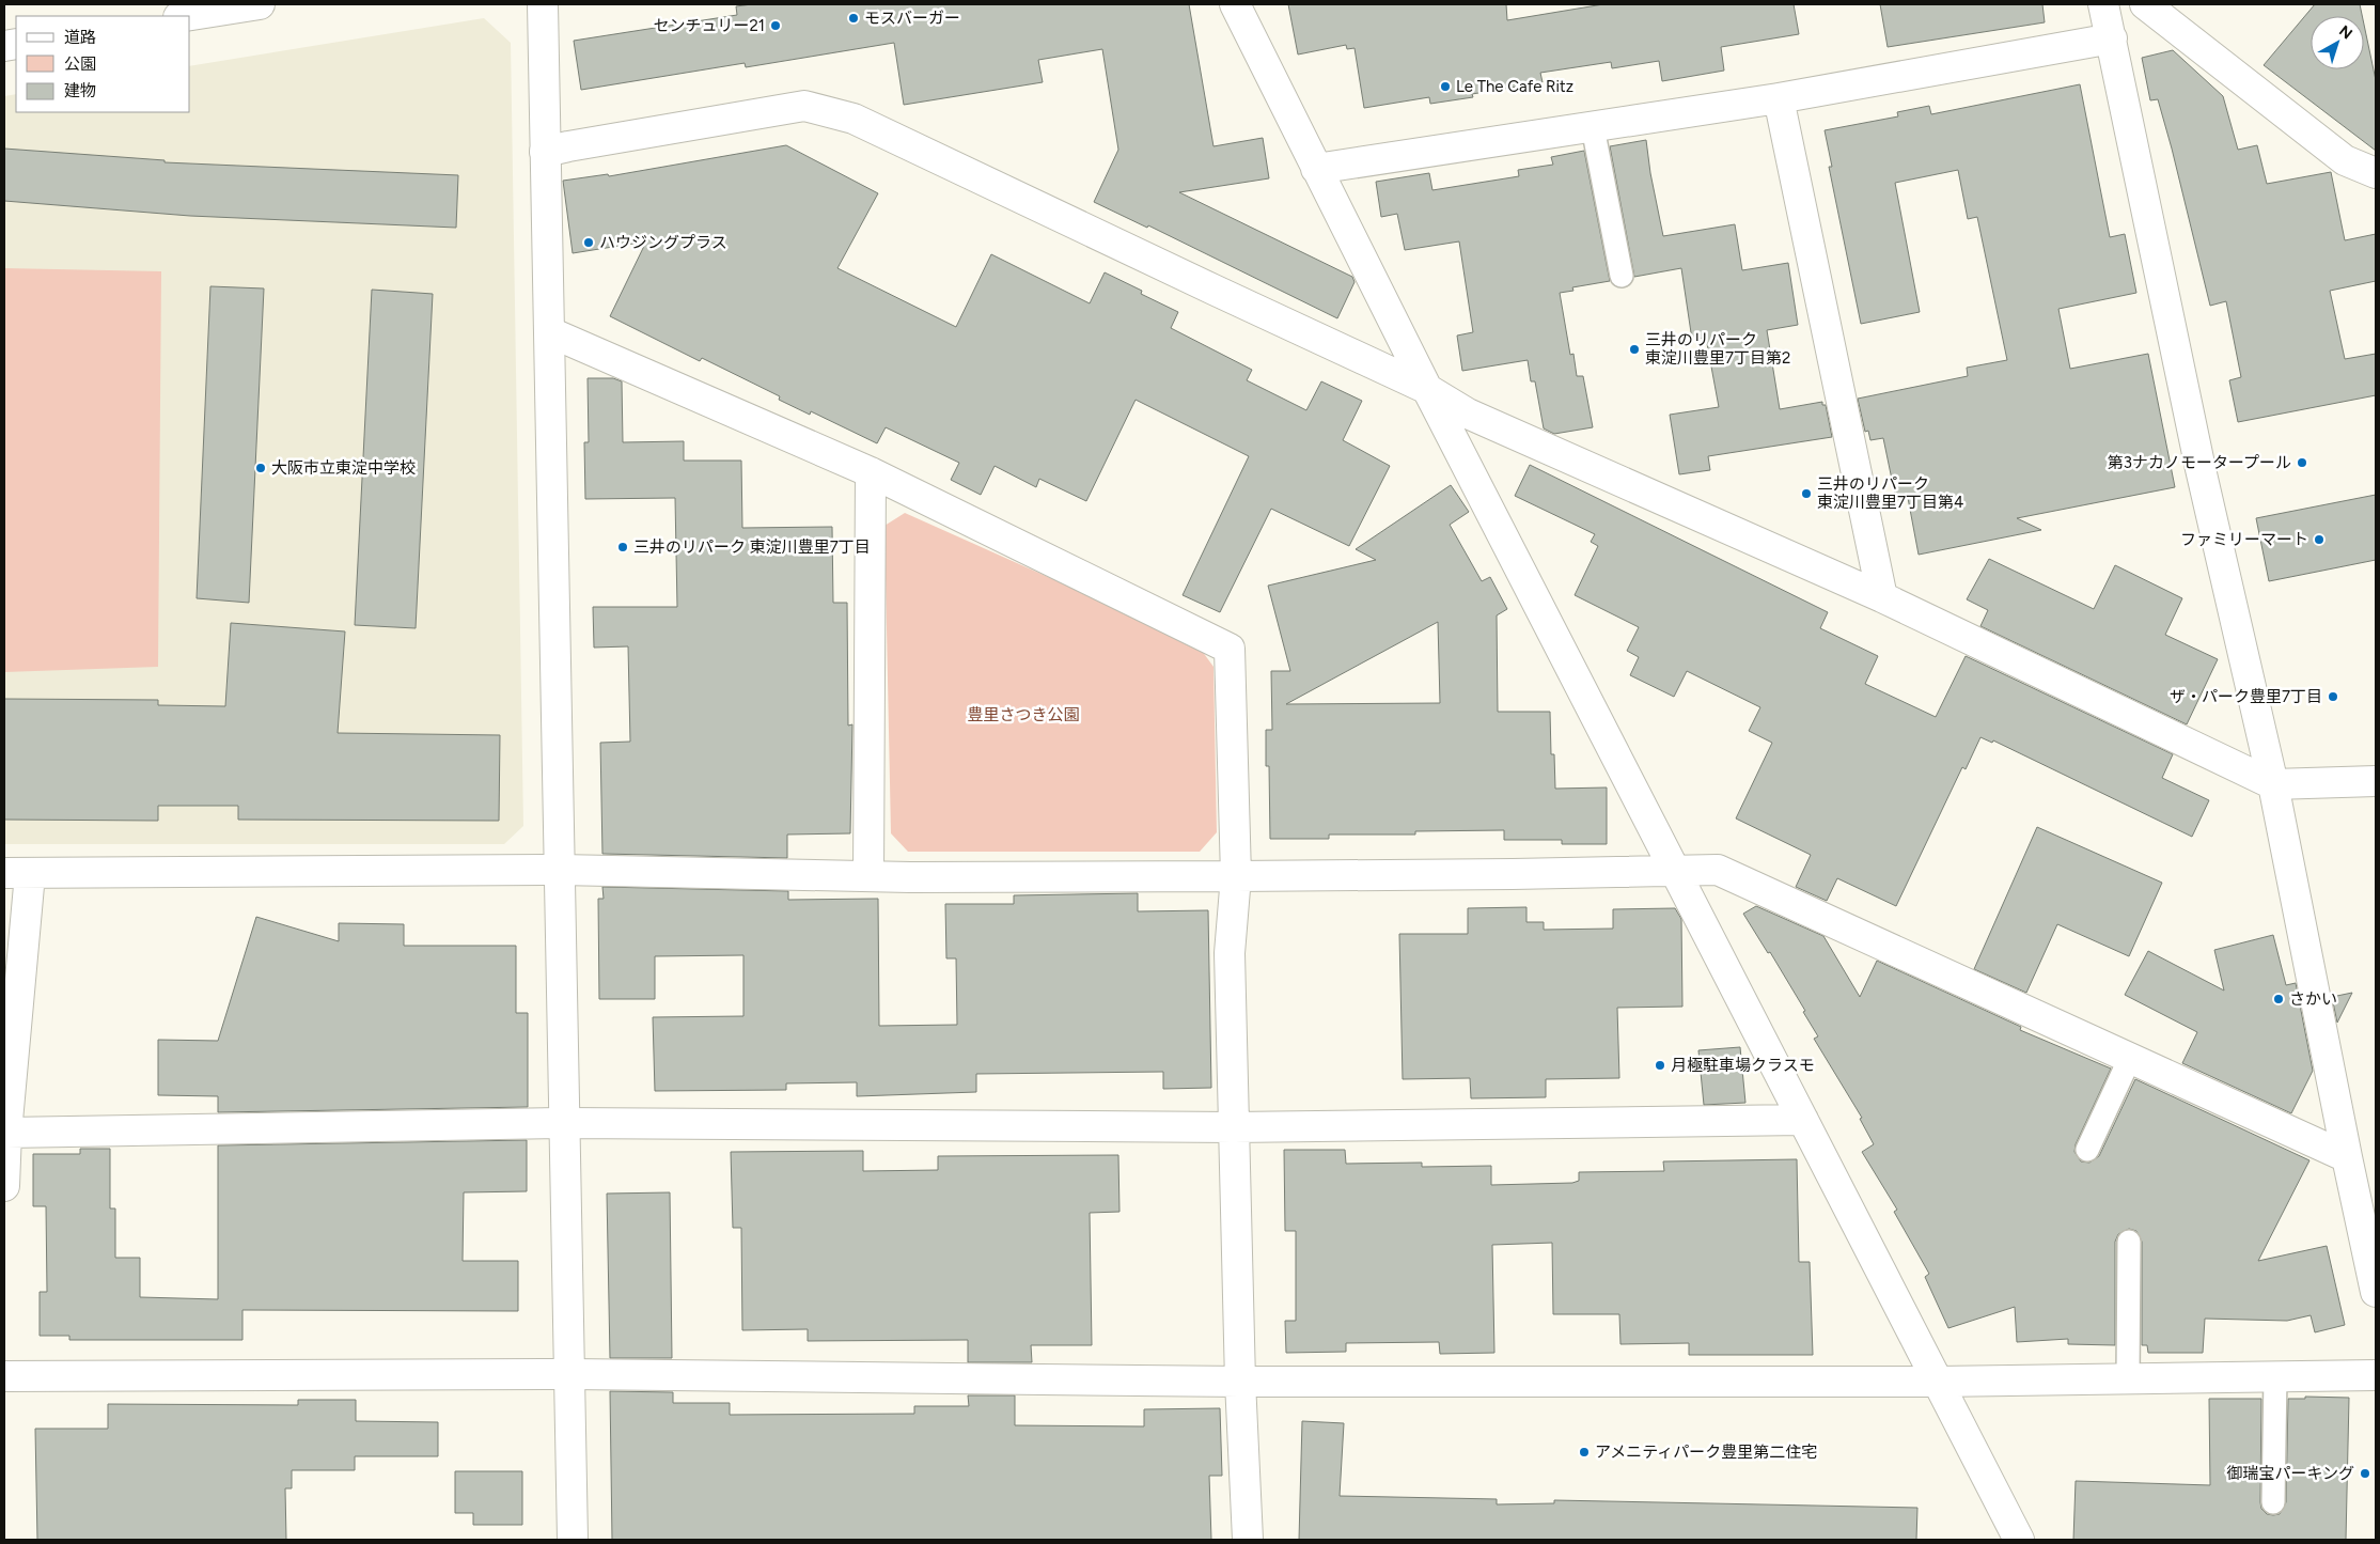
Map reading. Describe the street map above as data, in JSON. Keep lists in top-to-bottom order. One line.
{"parks":["豊里さつき公園"],"places":["モスバーガー","センチュリー21","Le The Cafe Ritz","ハウジングプラス","三井のリパーク 東淀川豊里7丁目第2","第3ナカノモータープール","大阪市立東淀中学校","三井のリパーク 東淀川豊里7丁目第4","ファミリーマート","三井のリパーク 東淀川豊里7丁目","ザ・パーク豊里7丁目","さかい","月極駐車場クラスモ","アメニティパーク豊里第二住宅","御瑞宝パーキング"],"legend":["道路","公園","建物"],"north":"top right"}
